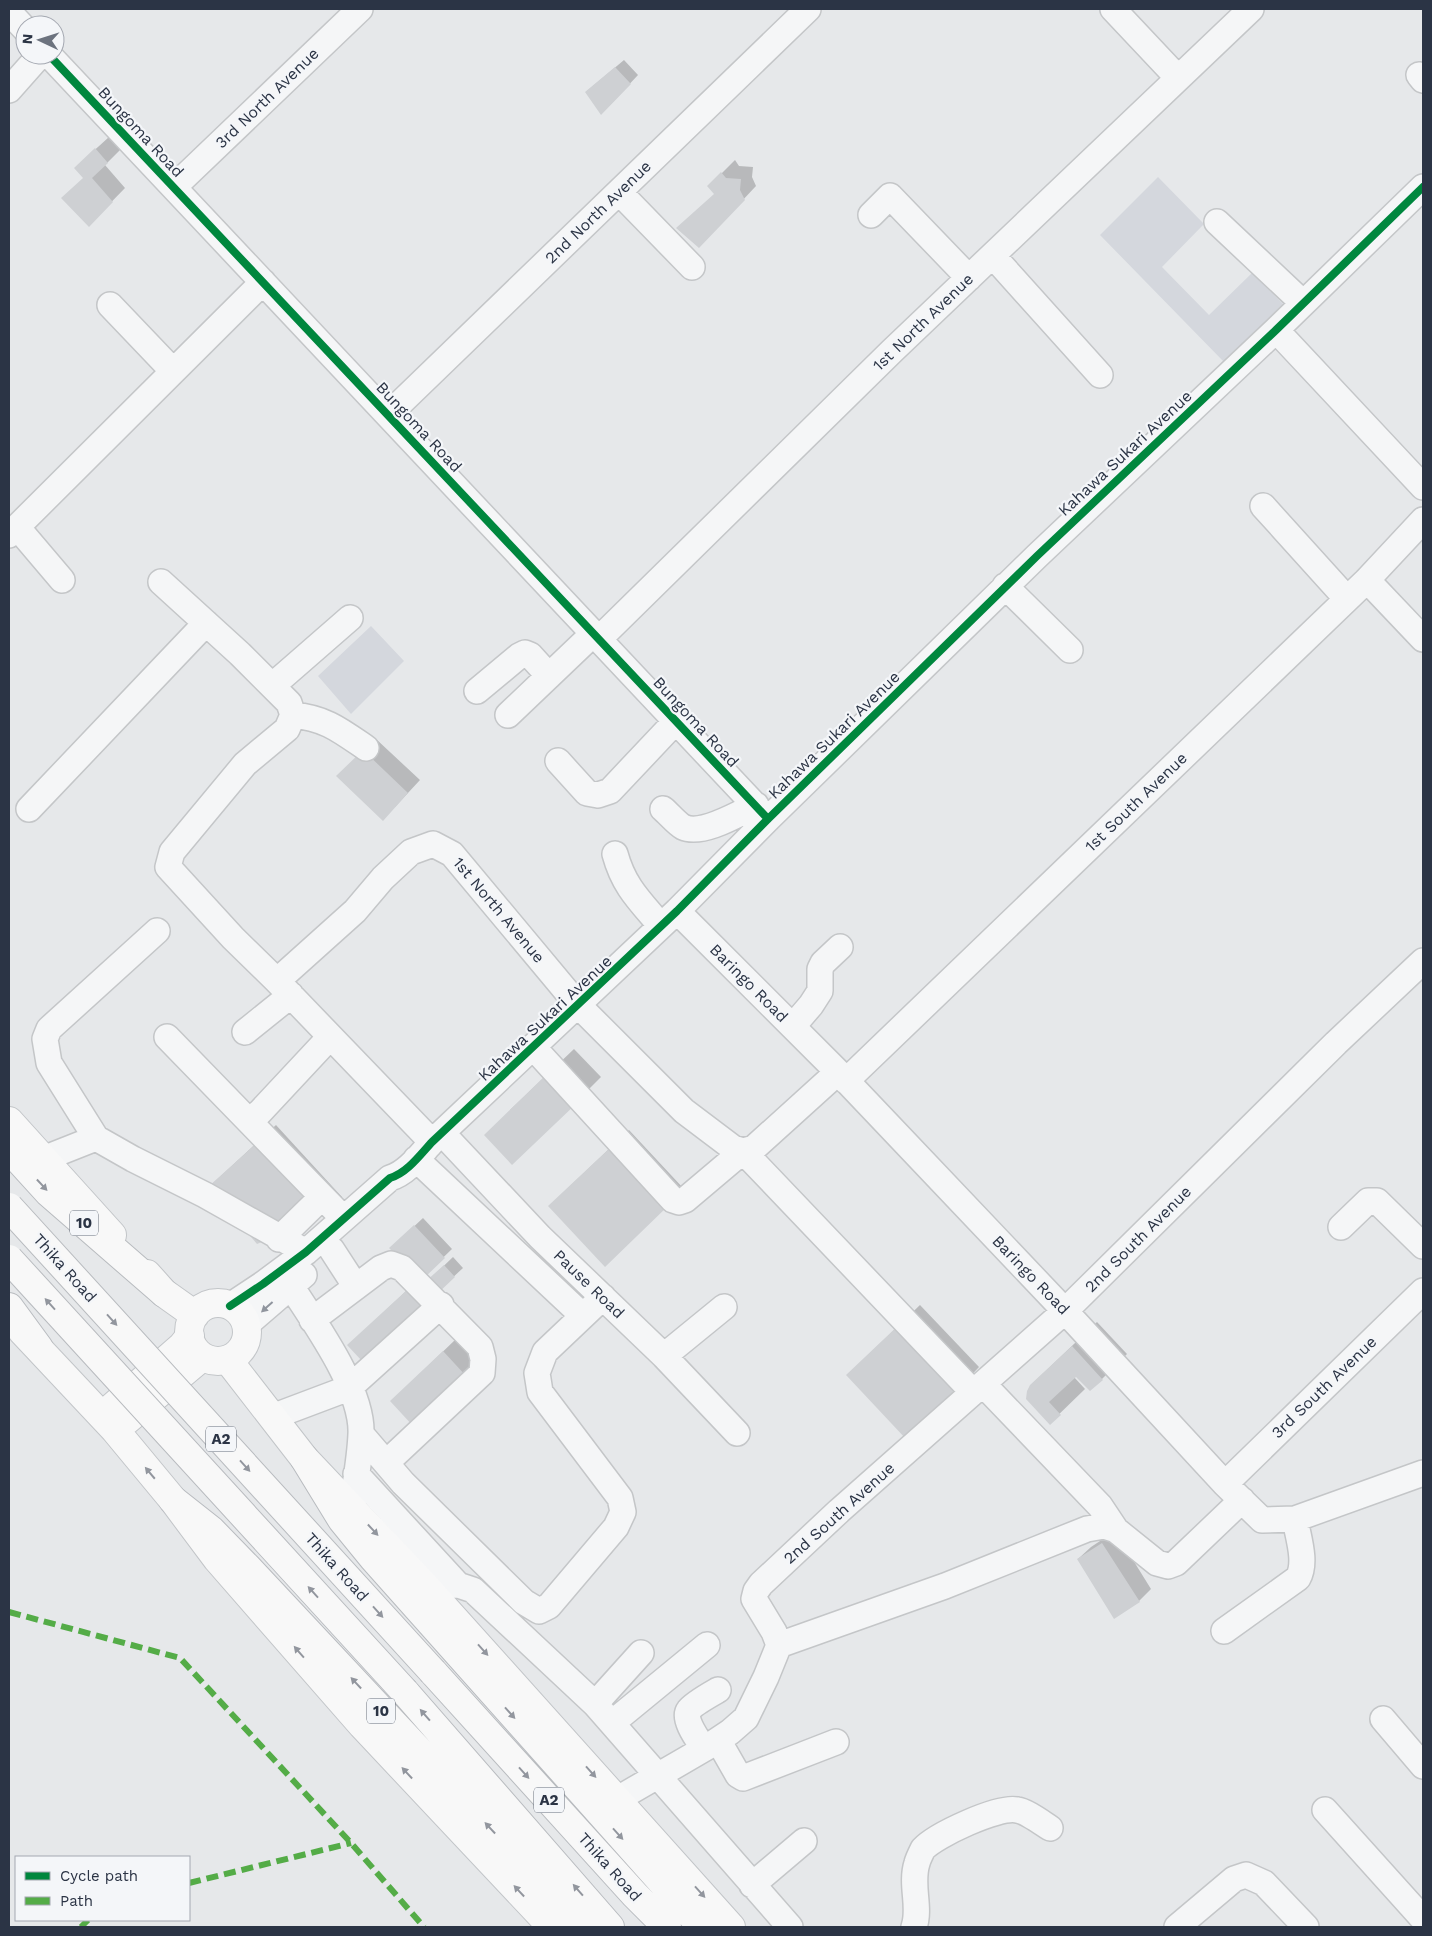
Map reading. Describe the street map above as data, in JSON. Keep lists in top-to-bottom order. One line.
{"streets":{"main road":["10","Thika Road","A2"],"street":["3rd North Avenue","Bungoma Road","2nd North Avenue","1st North Avenue","Kahawa Sukari Avenue","1st South Avenue","Baringo Road","2nd South Avenue","Pause Road","3rd South Avenue"]},"crossings":[["3rd North Avenue","Bungoma Road"],["Bungoma Road","2nd North Avenue"],["Bungoma Road","1st North Avenue"],["Bungoma Road","Kahawa Sukari Avenue"],["1st North Avenue","Kahawa Sukari Avenue"],["1st North Avenue","1st South Avenue"],["1st North Avenue","2nd South Avenue"],["1st North Avenue","3rd South Avenue"],["Kahawa Sukari Avenue","1st South Avenue"],["Kahawa Sukari Avenue","Baringo Road"],["Kahawa Sukari Avenue","Pause Road"],["1st South Avenue","Baringo Road"],["Baringo Road","2nd South Avenue"],["Baringo Road","3rd South Avenue"]],"legend":["Cycle path","Path"],"north":"left"}
